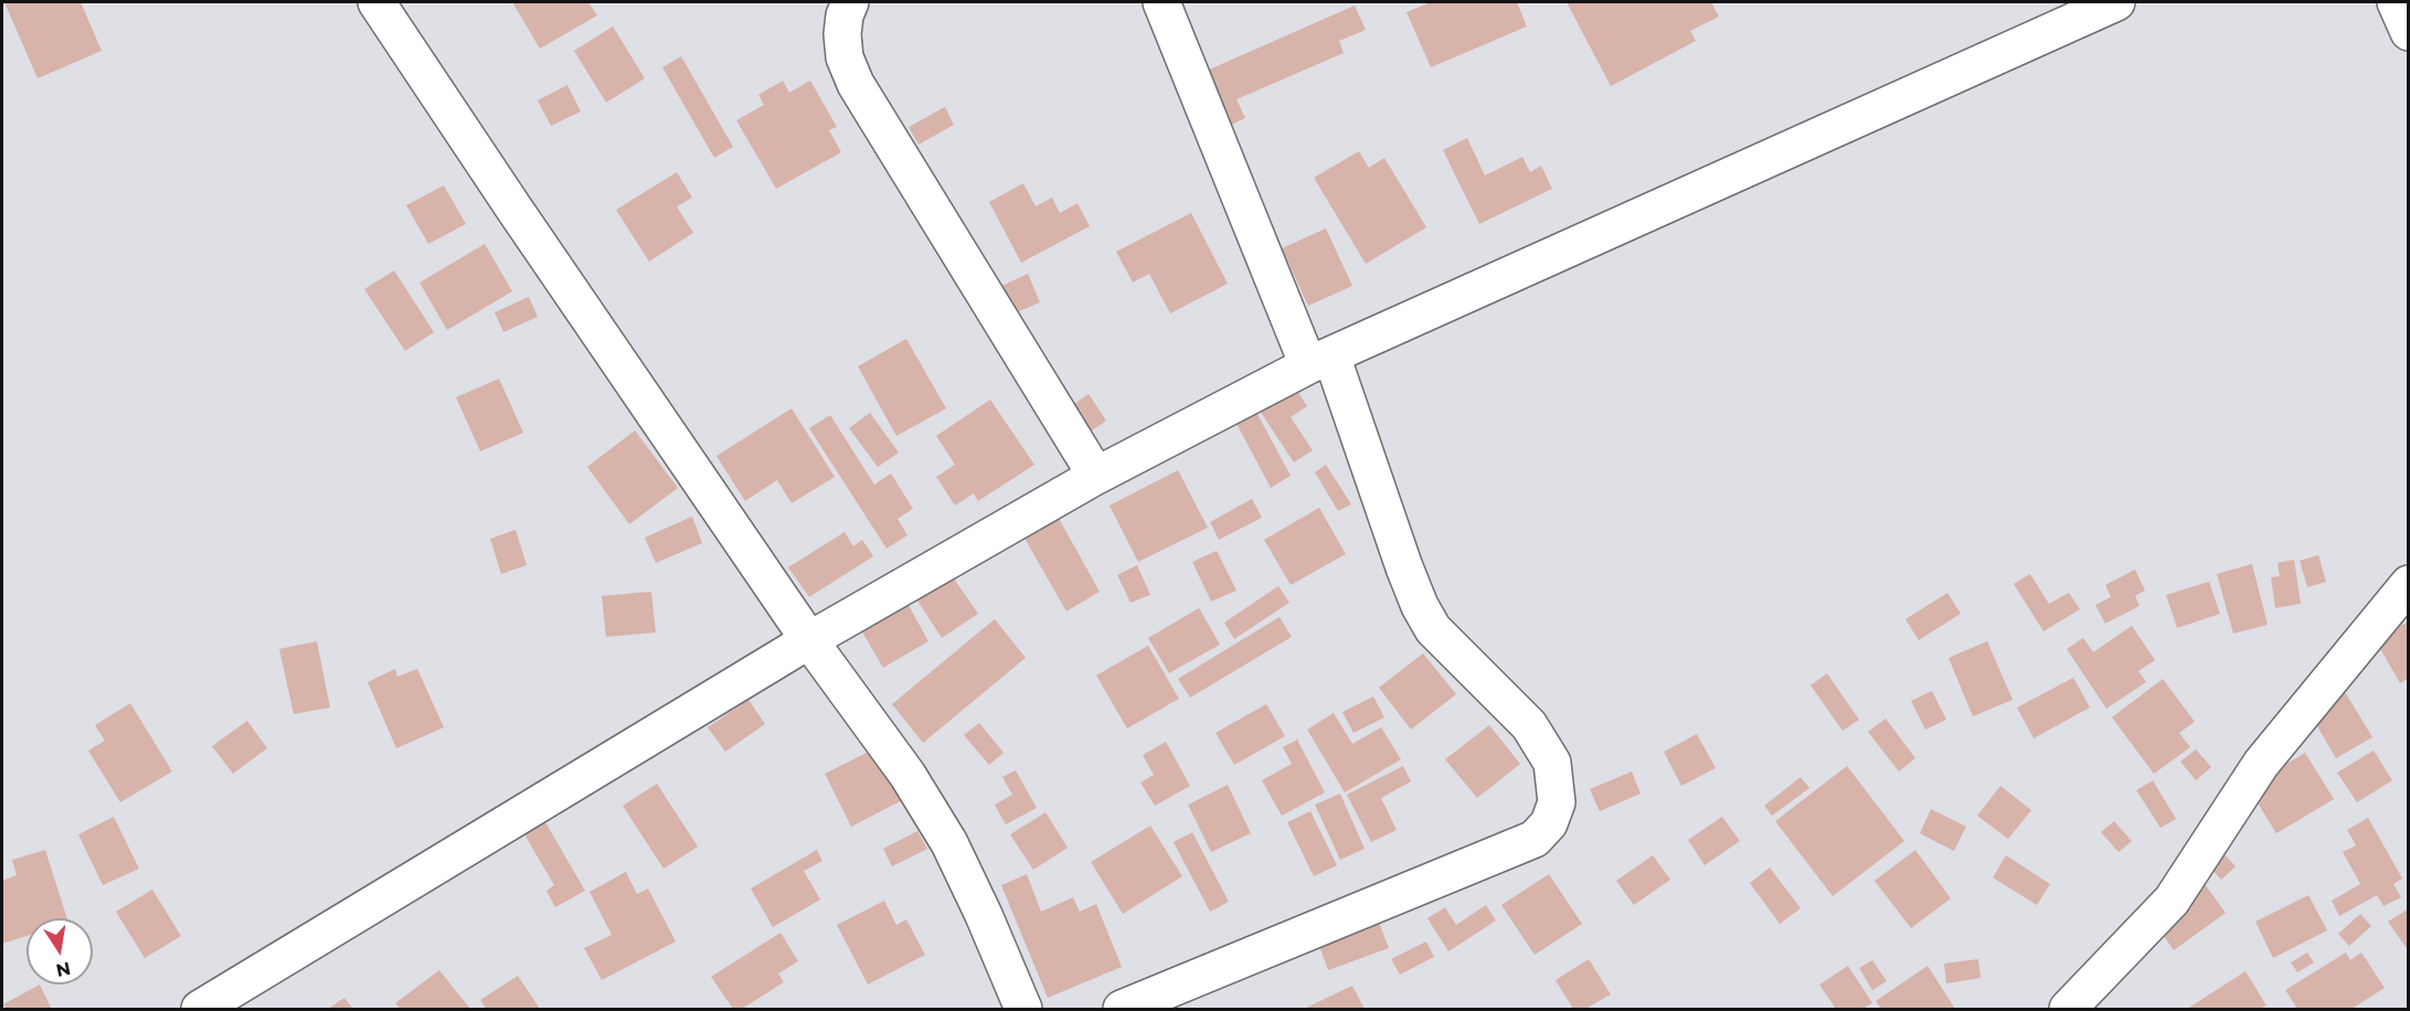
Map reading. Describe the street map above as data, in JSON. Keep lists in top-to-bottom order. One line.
{"north":"bottom"}
